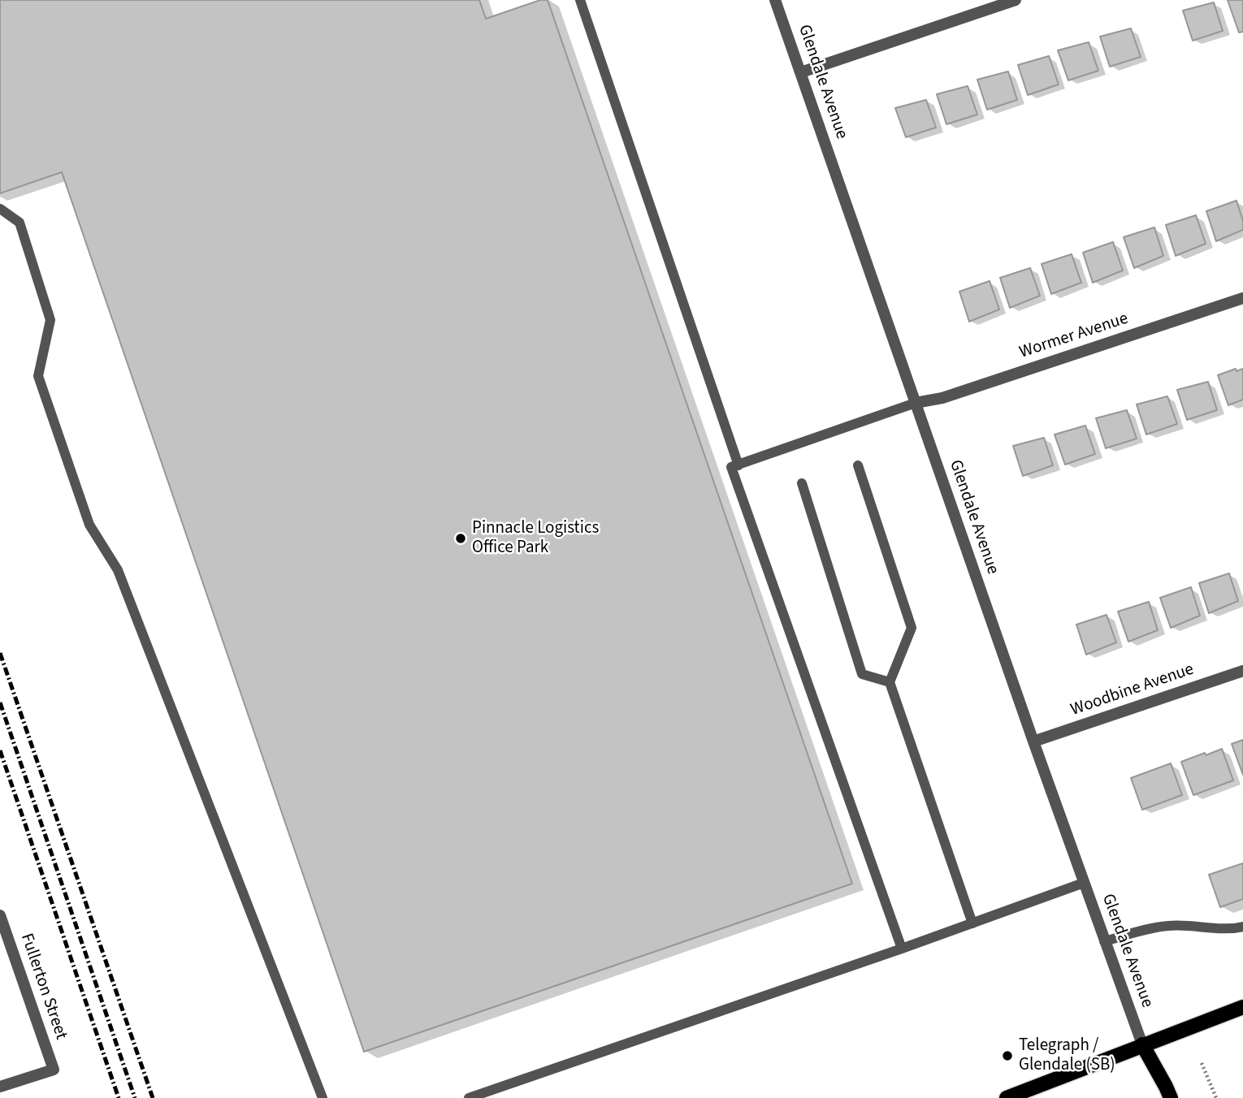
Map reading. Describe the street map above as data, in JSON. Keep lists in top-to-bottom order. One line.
{"streets":{"street":["Glendale Avenue","Wormer Avenue","Woodbine Avenue","Fullerton Street"]},"crossings":[["Glendale Avenue","Wormer Avenue"],["Glendale Avenue","Woodbine Avenue"]],"places":["Pinnacle Logistics Office Park","Telegraph / Glendale (SB)"]}
